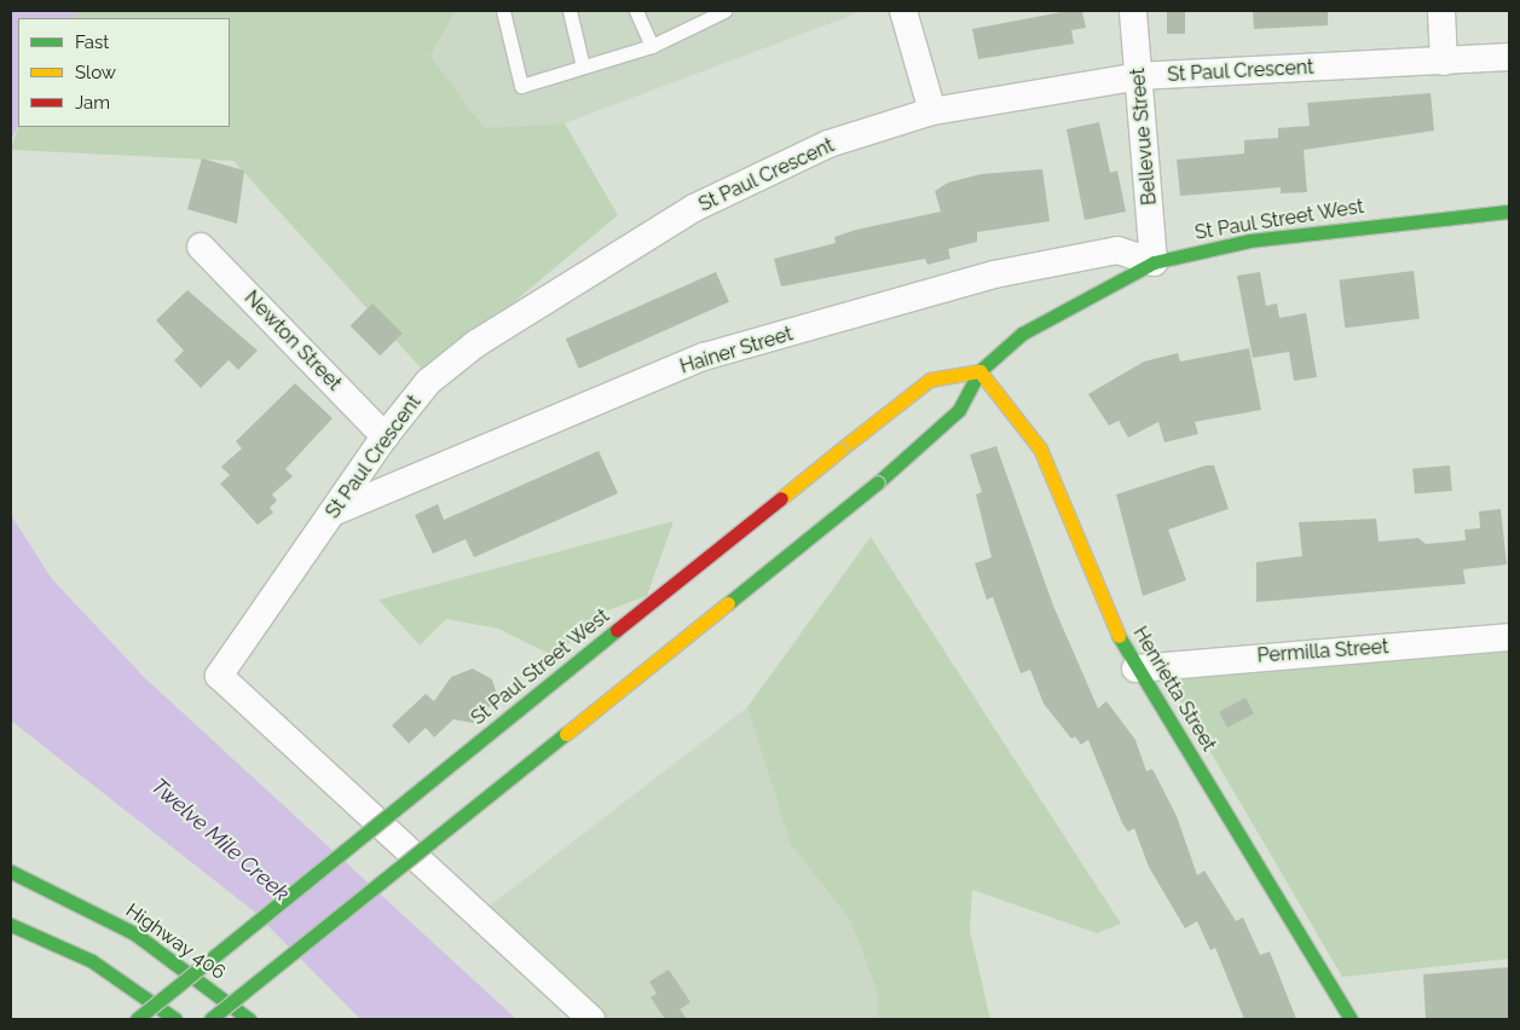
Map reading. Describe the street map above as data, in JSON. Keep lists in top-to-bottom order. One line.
{"streets":{"main road":["St Paul Street West","Henrietta Street","Highway 406"],"street":["St Paul Crescent","Bellevue Street","Newton Street","Hainer Street","Permilla Street"]},"crossings":[["St Paul Crescent","Bellevue Street"],["St Paul Crescent","Newton Street"],["St Paul Crescent","Hainer Street"],["Bellevue Street","St Paul Street West"],["Bellevue Street","Hainer Street"],["St Paul Street West","Hainer Street"],["St Paul Street West","Henrietta Street"],["Permilla Street","Henrietta Street"]],"water":["Twelve Mile Creek"],"legend":["Fast","Slow","Jam"]}
